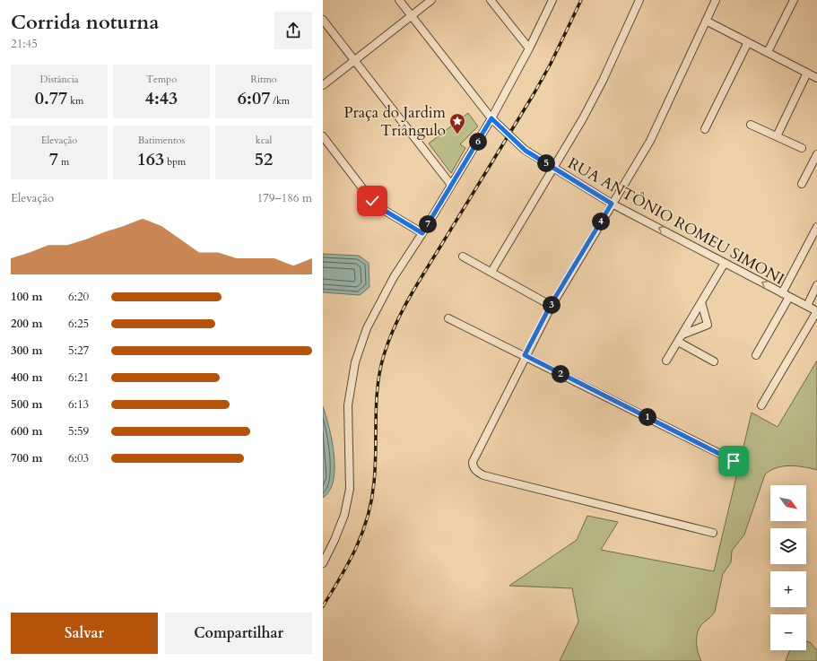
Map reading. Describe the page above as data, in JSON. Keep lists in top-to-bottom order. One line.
{"streets":{"street":["RUA ANTÔNIO ROMEU SIMONI"]},"one_way":["RUA ANTÔNIO ROMEU SIMONI"],"places":{"place":["Praça do Jardim Triângulo"]},"north":"bottom right","page":{"heading":["Corrida noturna","21:45"],"stats":[["Distância","0.77 km"],["Tempo","4:43"],["Ritmo","6:07 /km"],["Elevação","7 m"],["Batimentos","163 bpm"],["kcal","52"]],"pins":["6","5","4","7","3","2","1"],"chart":["Elevação","179–186 m"],"list":[{"name":"100 m","note":"6:20"},{"name":"200 m","note":"6:25"},{"name":"300 m","note":"5:27"},{"name":"400 m","note":"6:21"},{"name":"500 m","note":"6:13"},{"name":"600 m","note":"5:59"},{"name":"700 m","note":"6:03"}],"map_buttons":["+","−"],"buttons":["Salvar","Compartilhar"]}}
